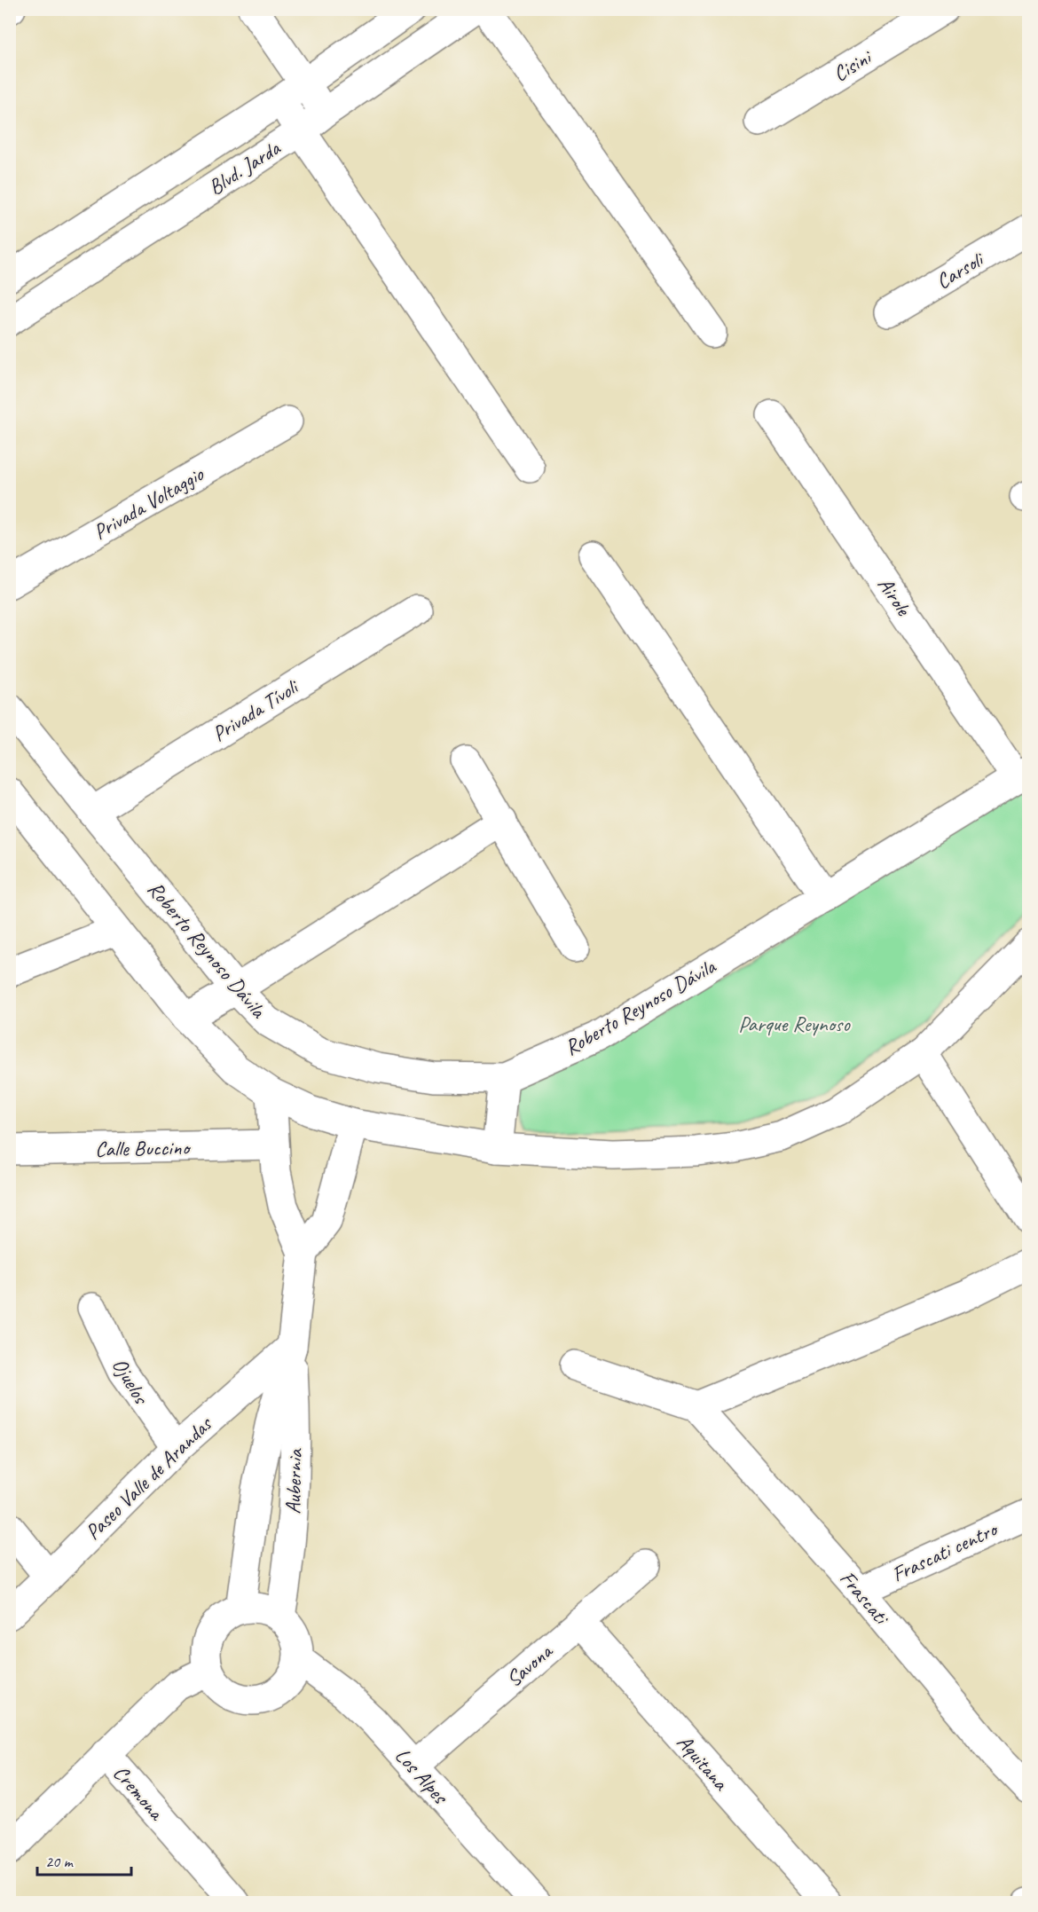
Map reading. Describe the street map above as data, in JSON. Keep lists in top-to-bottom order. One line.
{"streets":{"street":["Cisini","Blvd. Jarda","Carsoli","Privada Voltaggio","Airole","Privada Tívoli","Roberto Reynoso Dávila","Calle Buccino","Ojuelos","Paseo Valle de Arandas","Aubernia","Frascati centro","Frascati","Savona","Aquitana","Los Alpes","Cremona"]},"crossings":[["Airole","Roberto Reynoso Dávila"],["Privada Tívoli","Roberto Reynoso Dávila"],["Calle Buccino","Aubernia"],["Ojuelos","Paseo Valle de Arandas"],["Paseo Valle de Arandas","Aubernia"],["Aubernia","Los Alpes"],["Frascati centro","Frascati"],["Savona","Aquitana"],["Savona","Los Alpes"]],"parks":["Parque Reynoso"],"scale_bar":"20 m"}
